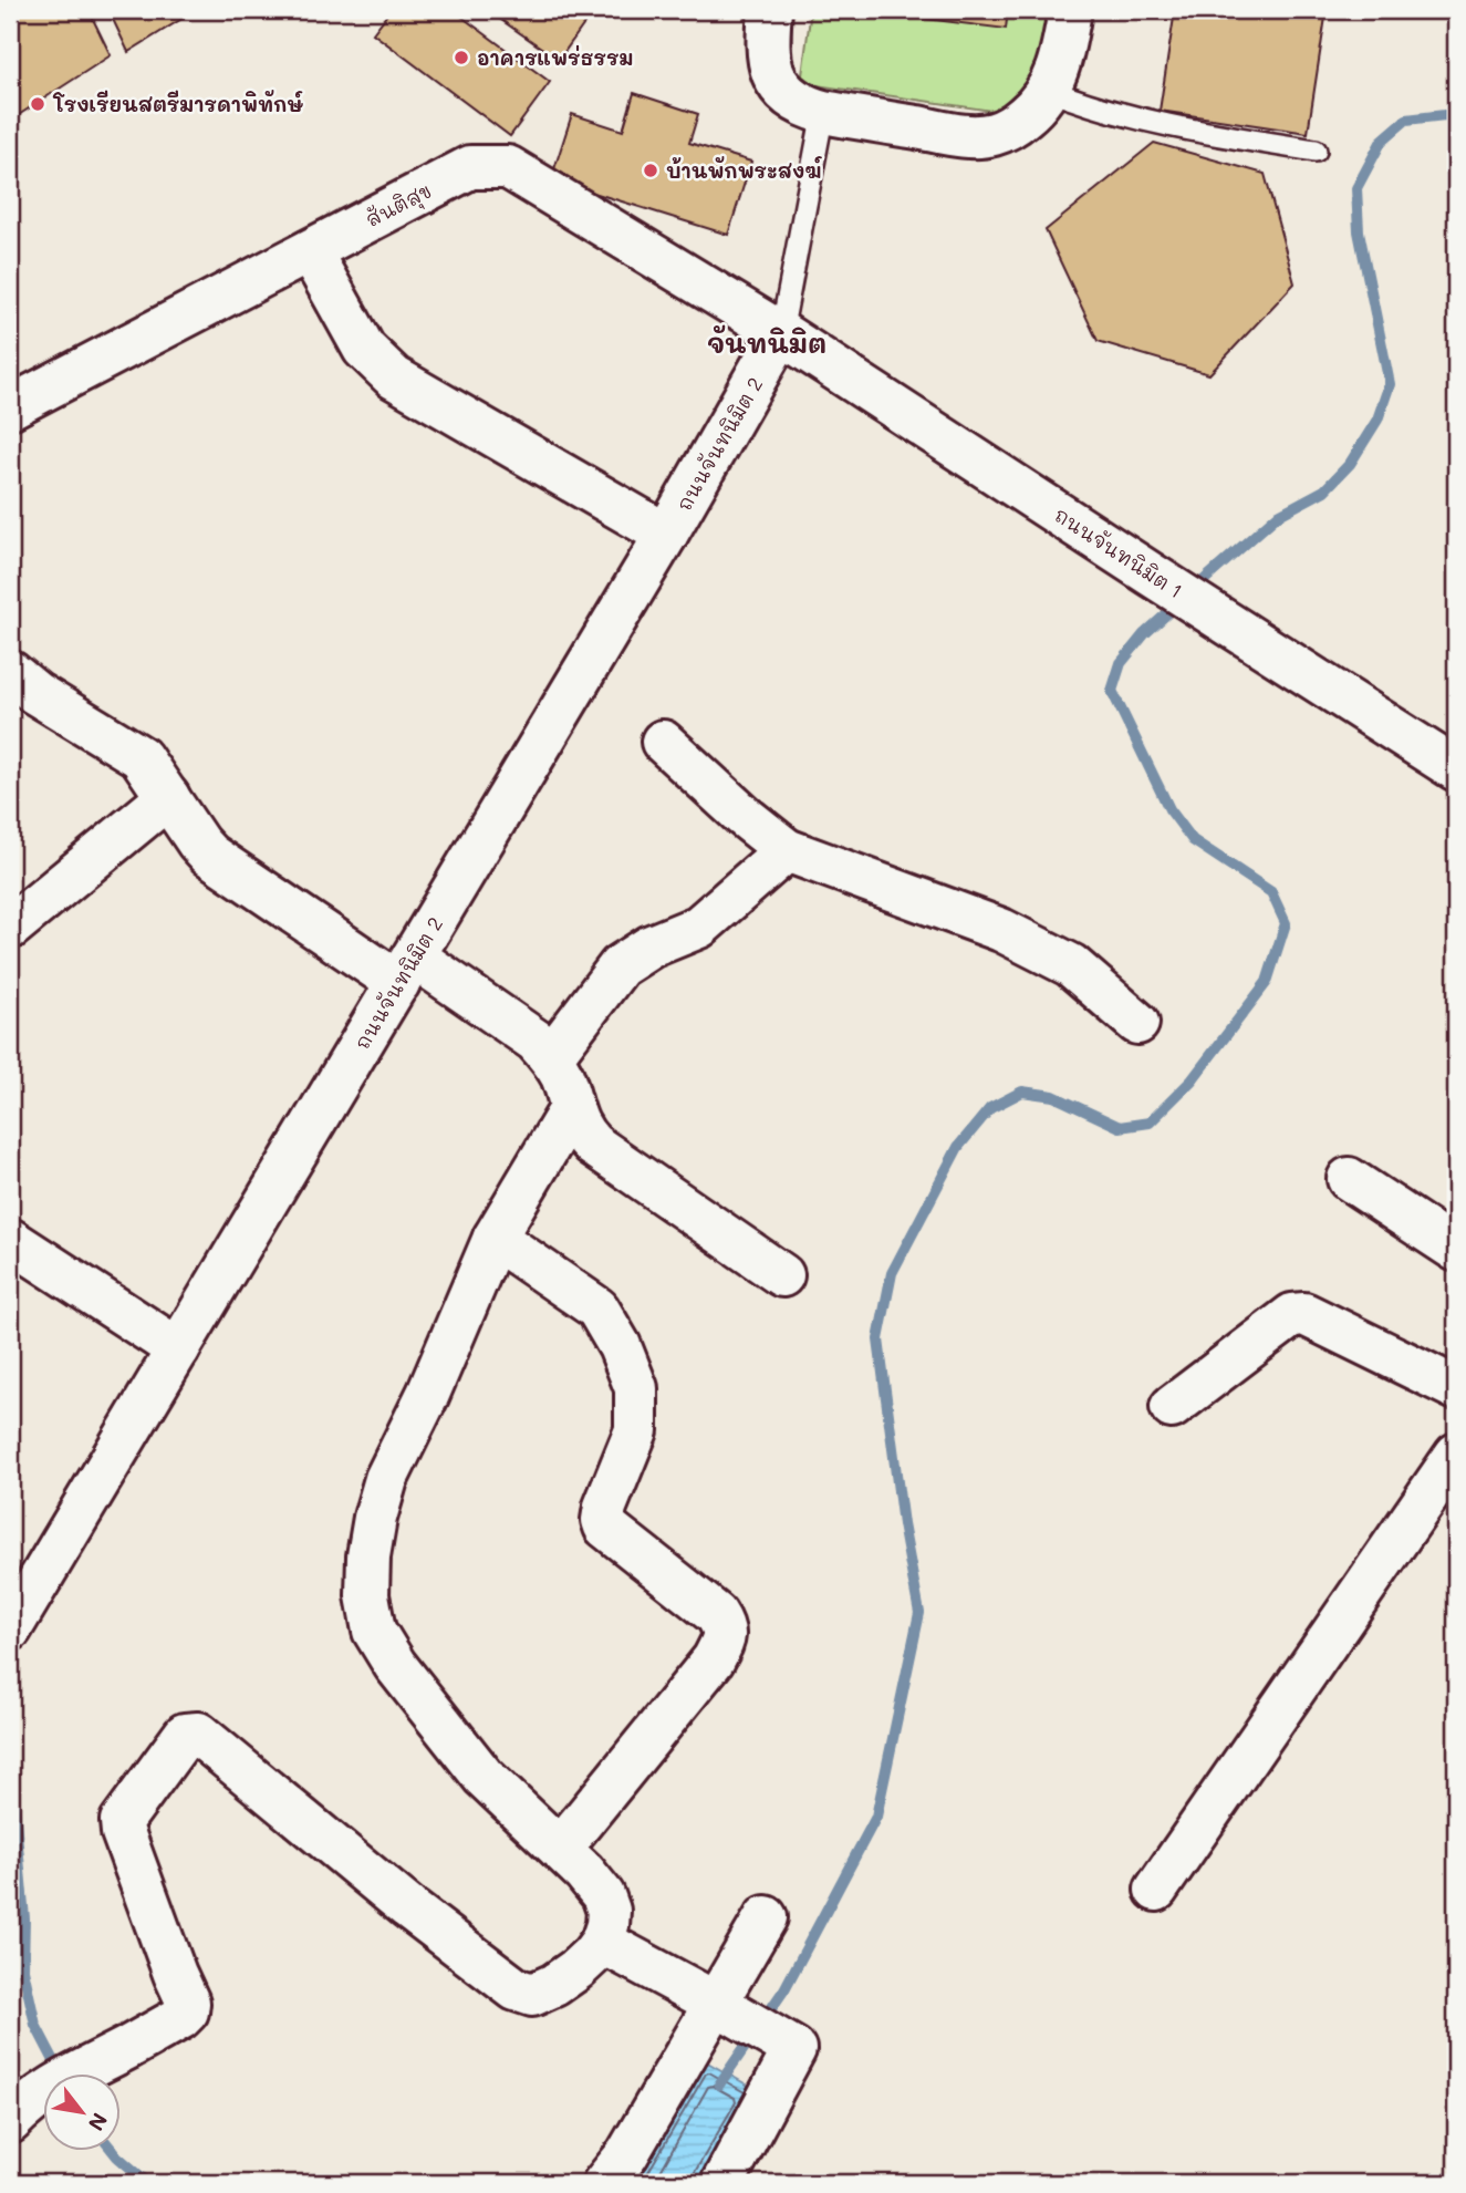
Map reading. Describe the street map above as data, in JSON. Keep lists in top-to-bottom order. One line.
{"streets":{"street":["สันติสุข","ถนนจันทนิมิต 2","ถนนจันทนิมิต 1"]},"crossings":[["สันติสุข","ถนนจันทนิมิต 2"],["สันติสุข","ถนนจันทนิมิต 1"],["ถนนจันทนิมิต 2","ถนนจันทนิมิต 1"]],"districts":["จันทนิมิต"],"places":["อาคารแพร่ธรรม","โรงเรียนสตรีมารดาพิทักษ์","บ้านพักพระสงฆ์"],"north":"bottom right"}
